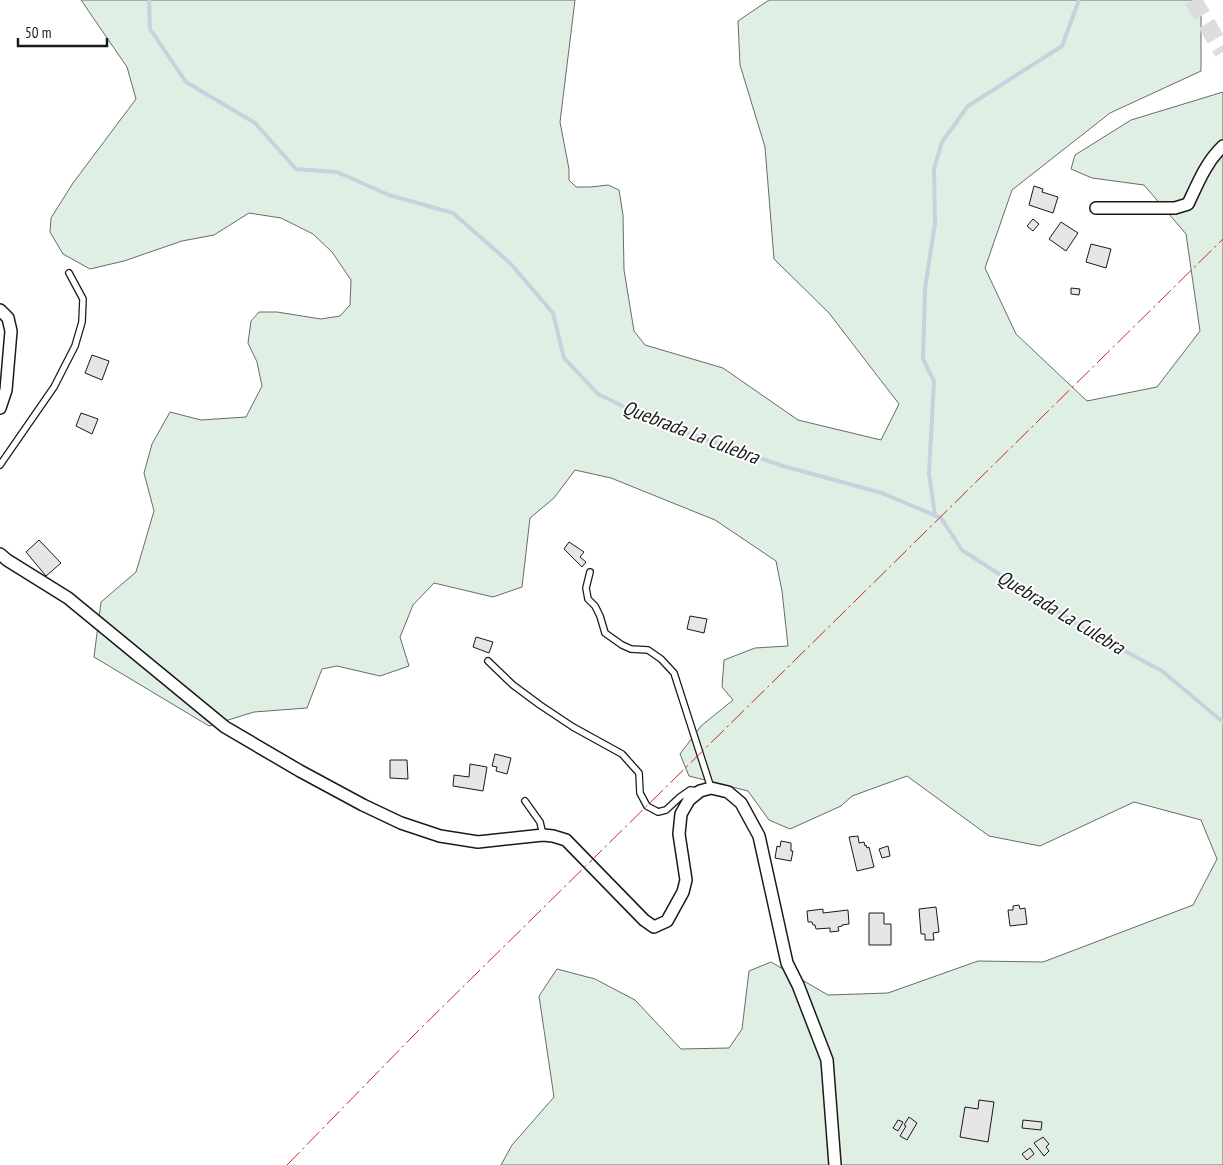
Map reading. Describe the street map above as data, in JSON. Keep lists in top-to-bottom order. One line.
{"water":["Quebrada La Culebra"],"scale_bar":"50 m"}
